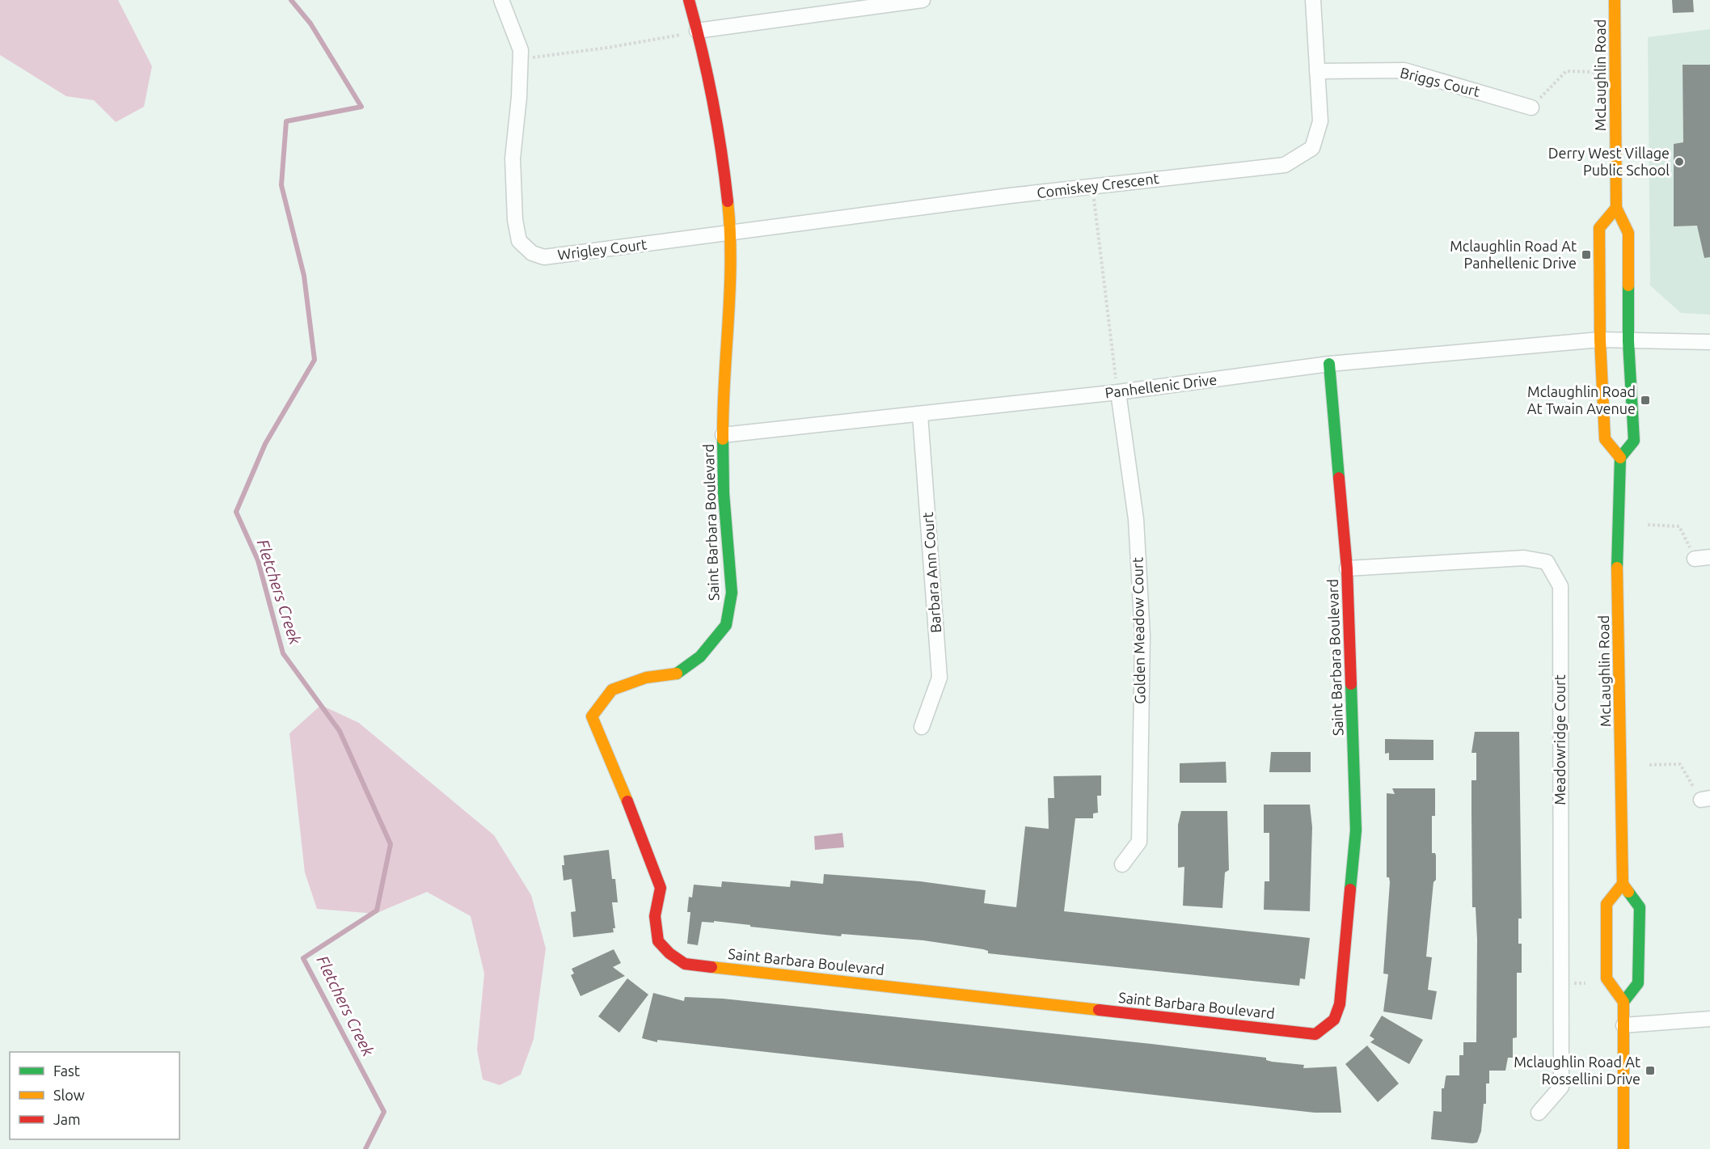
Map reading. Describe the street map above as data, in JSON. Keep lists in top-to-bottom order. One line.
{"streets":{"street":["McLaughlin Road","Briggs Court","Comiskey Crescent","Wrigley Court","Panhellenic Drive","Saint Barbara Boulevard","Barbara Ann Court","Golden Meadow Court","Meadowridge Court"]},"crossings":[["McLaughlin Road","Panhellenic Drive"],["Briggs Court","Comiskey Crescent"],["Comiskey Crescent","Wrigley Court"],["Comiskey Crescent","Saint Barbara Boulevard"],["Wrigley Court","Saint Barbara Boulevard"],["Panhellenic Drive","Saint Barbara Boulevard"],["Panhellenic Drive","Barbara Ann Court"],["Panhellenic Drive","Golden Meadow Court"],["Saint Barbara Boulevard","Meadowridge Court"]],"water":["Fletchers Creek"],"places":{"other":["Derry West Village Public School"],"transit":["Mclaughlin Road At Panhellenic Drive","Mclaughlin Road At Twain Avenue","Mclaughlin Road At Rossellini Drive"]},"legend":["Fast","Slow","Jam"]}
